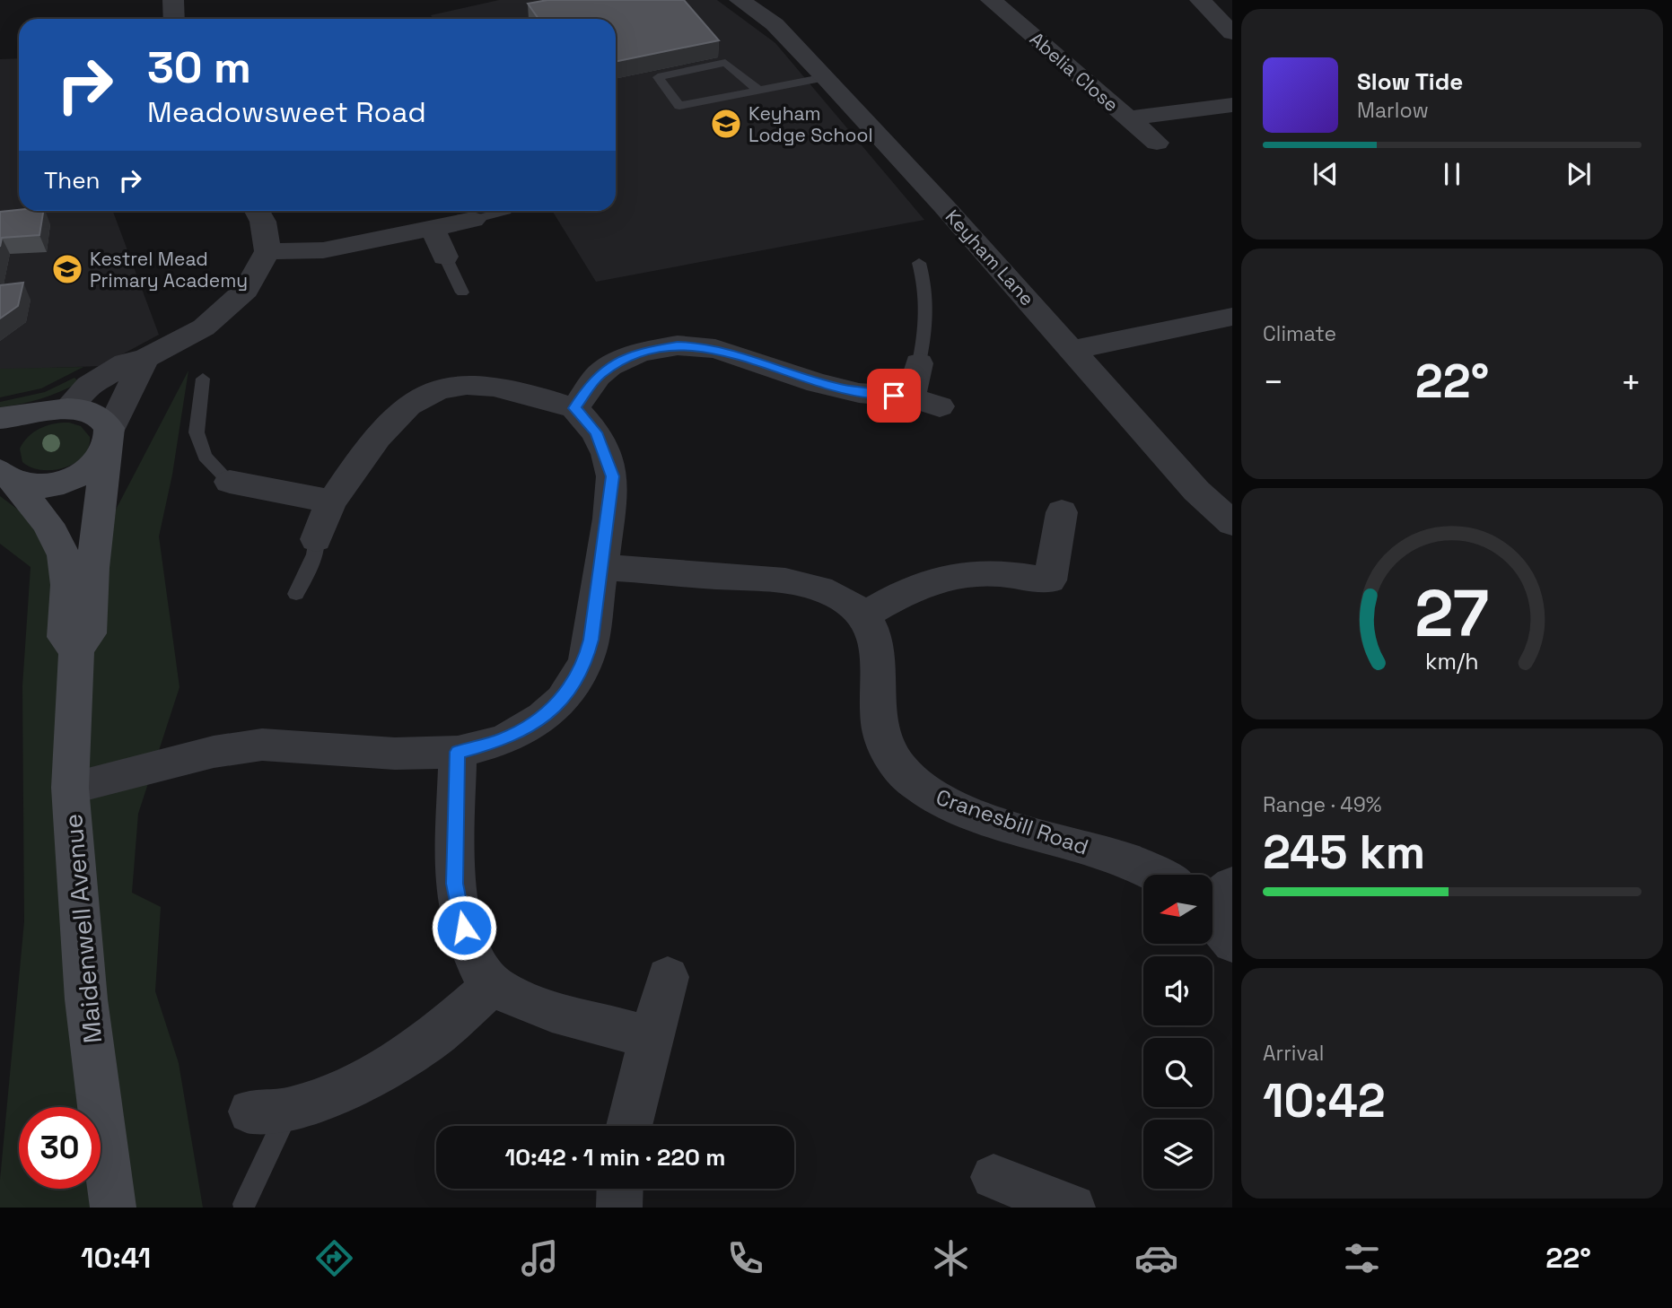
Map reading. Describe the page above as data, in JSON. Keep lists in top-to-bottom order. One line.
{"streets":{"street":["Abelia Close","Keyham Lane","Cranesbill Road","Maidenwell Avenue"]},"places":{"school or university":["Keyham Lodge School","Kestrel Mead Primary Academy"]},"north":"left","page":{"turn":["30 m","Meadowsweet Road"],"song":["Slow Tide","Marlow"],"then":"Then","tile":["Climate",["Range · 49%","245 km"],["Arrival","10:42"]],"heat":["−","22°","+"],"limit":"30","trip":"10:42 · 1 min · 220 m","tabs":["10:41","22°"],"gauge":["27","km/h"]}}
